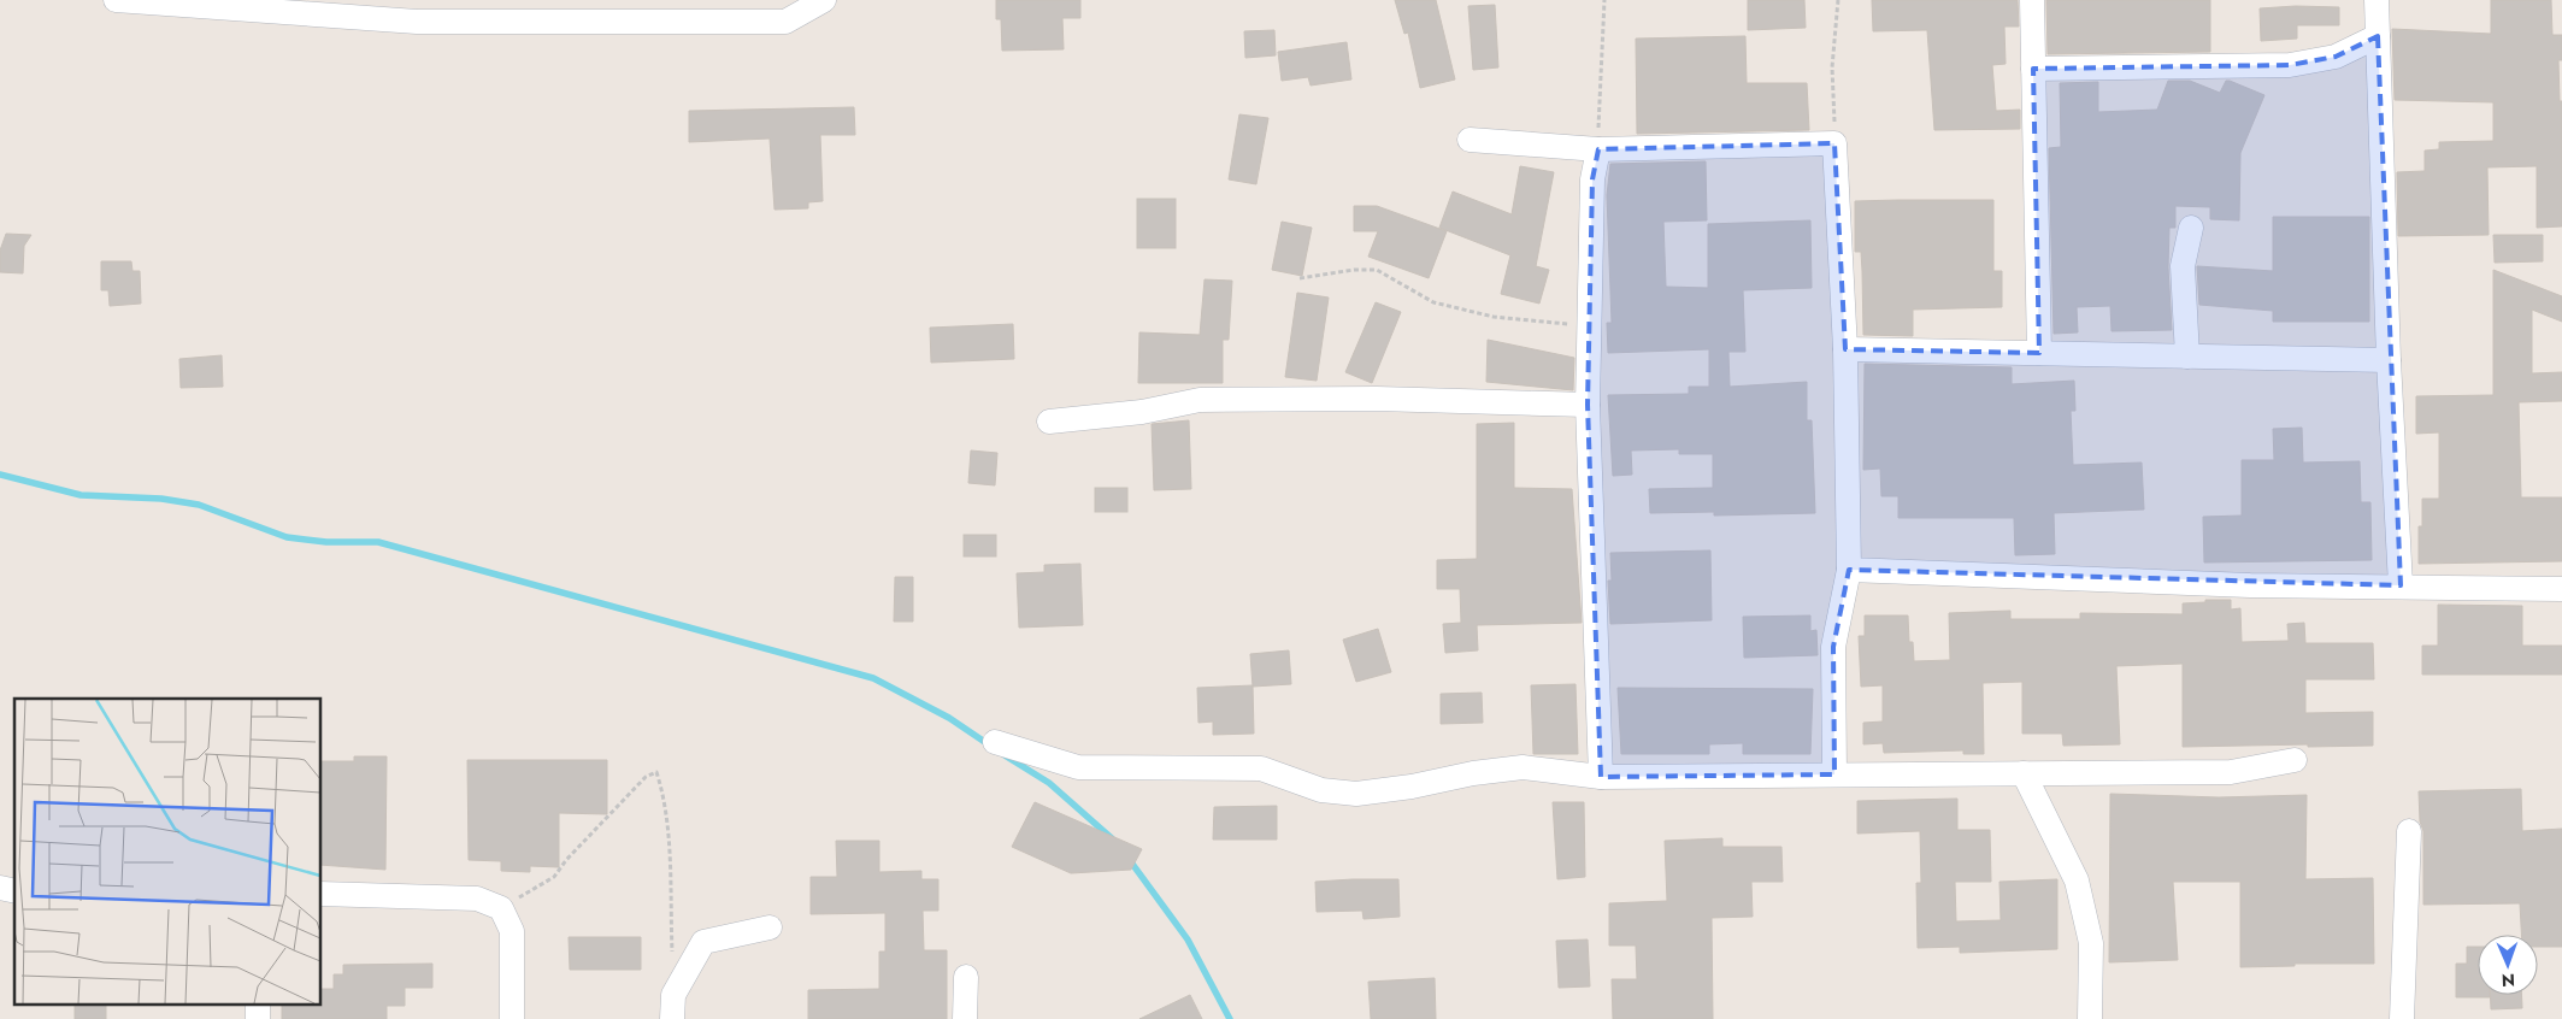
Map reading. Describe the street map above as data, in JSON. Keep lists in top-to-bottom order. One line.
{"north":"bottom"}
